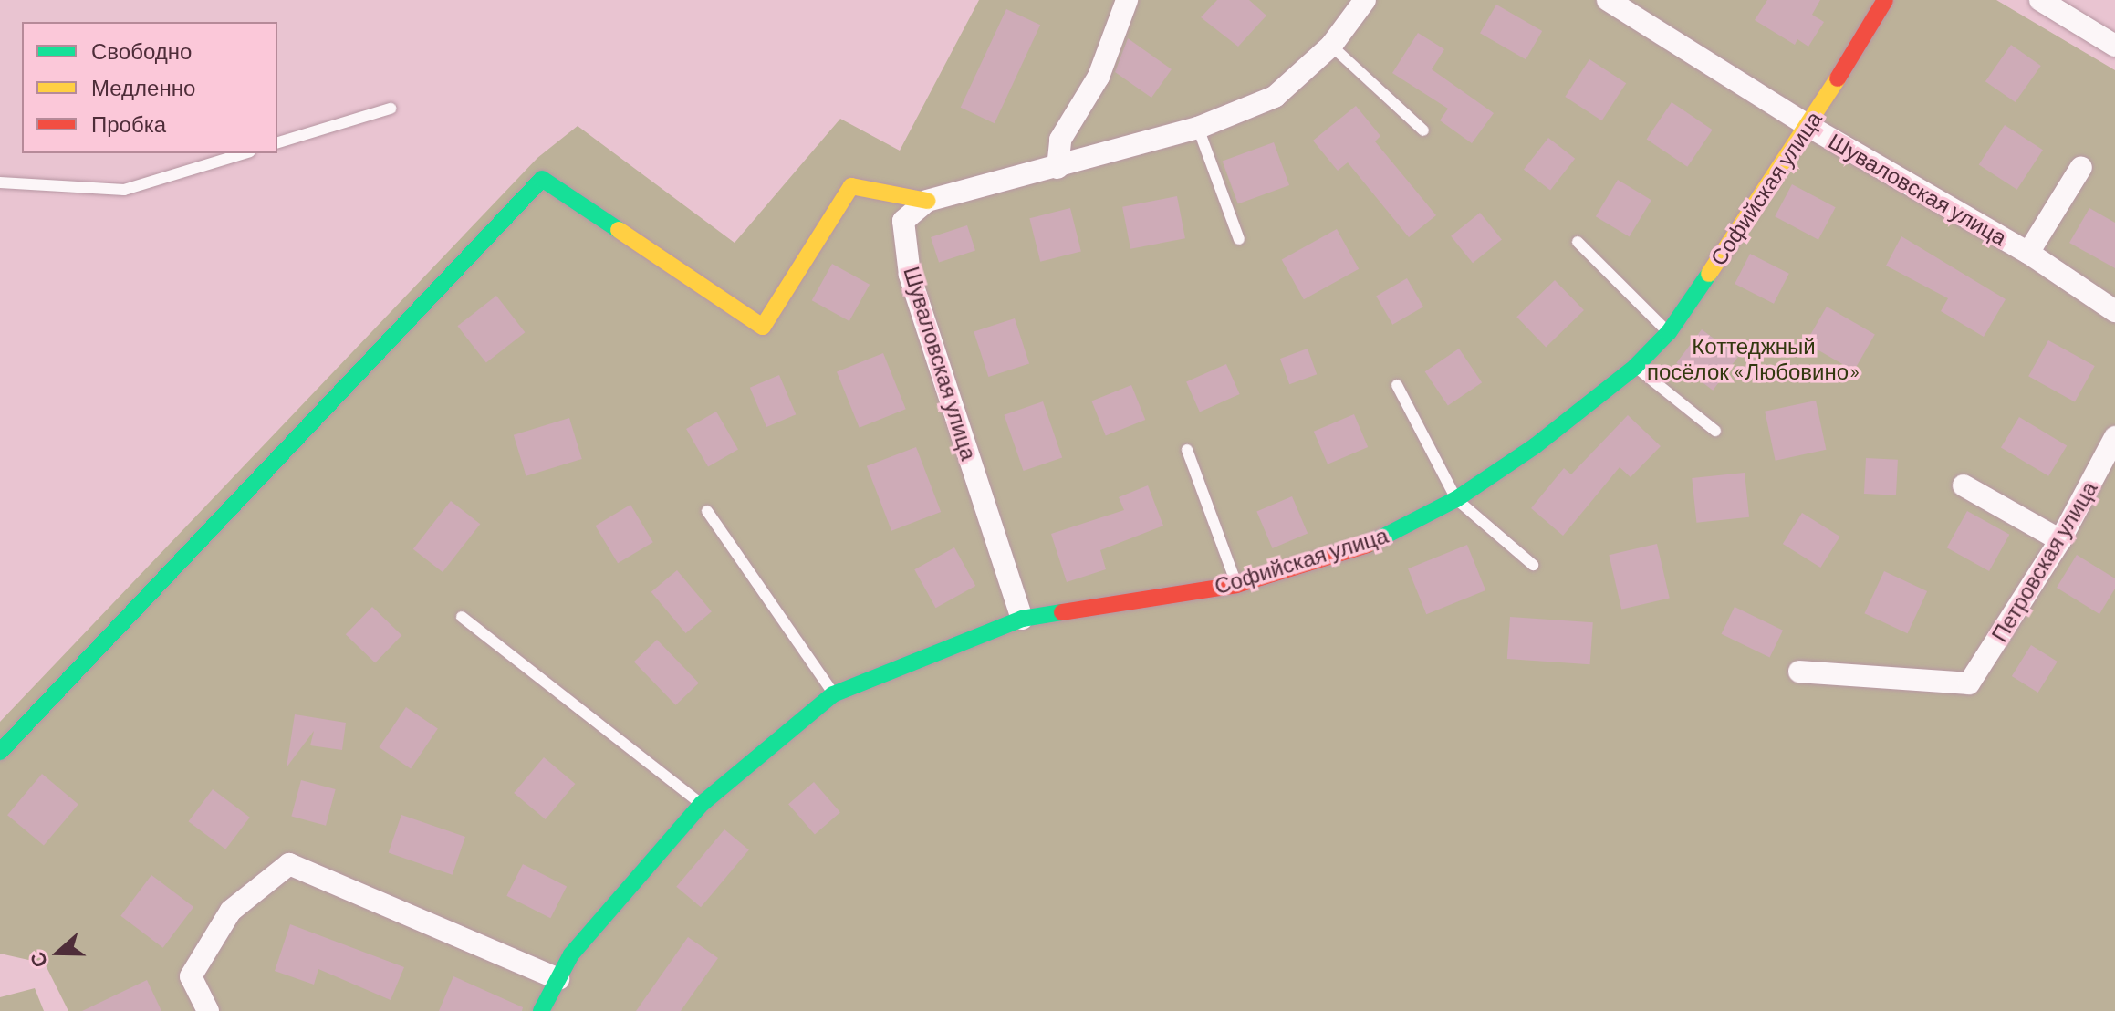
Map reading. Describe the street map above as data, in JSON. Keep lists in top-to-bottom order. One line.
{"streets":{"street":["Софийская улица","Шуваловская улица","Петровская улица"]},"crossings":[["Софийская улица","Шуваловская улица"]],"parks":["Коттеджный посёлок «Любовино»"],"legend":["Свободно","Медленно","Пробка"],"north":"left"}
